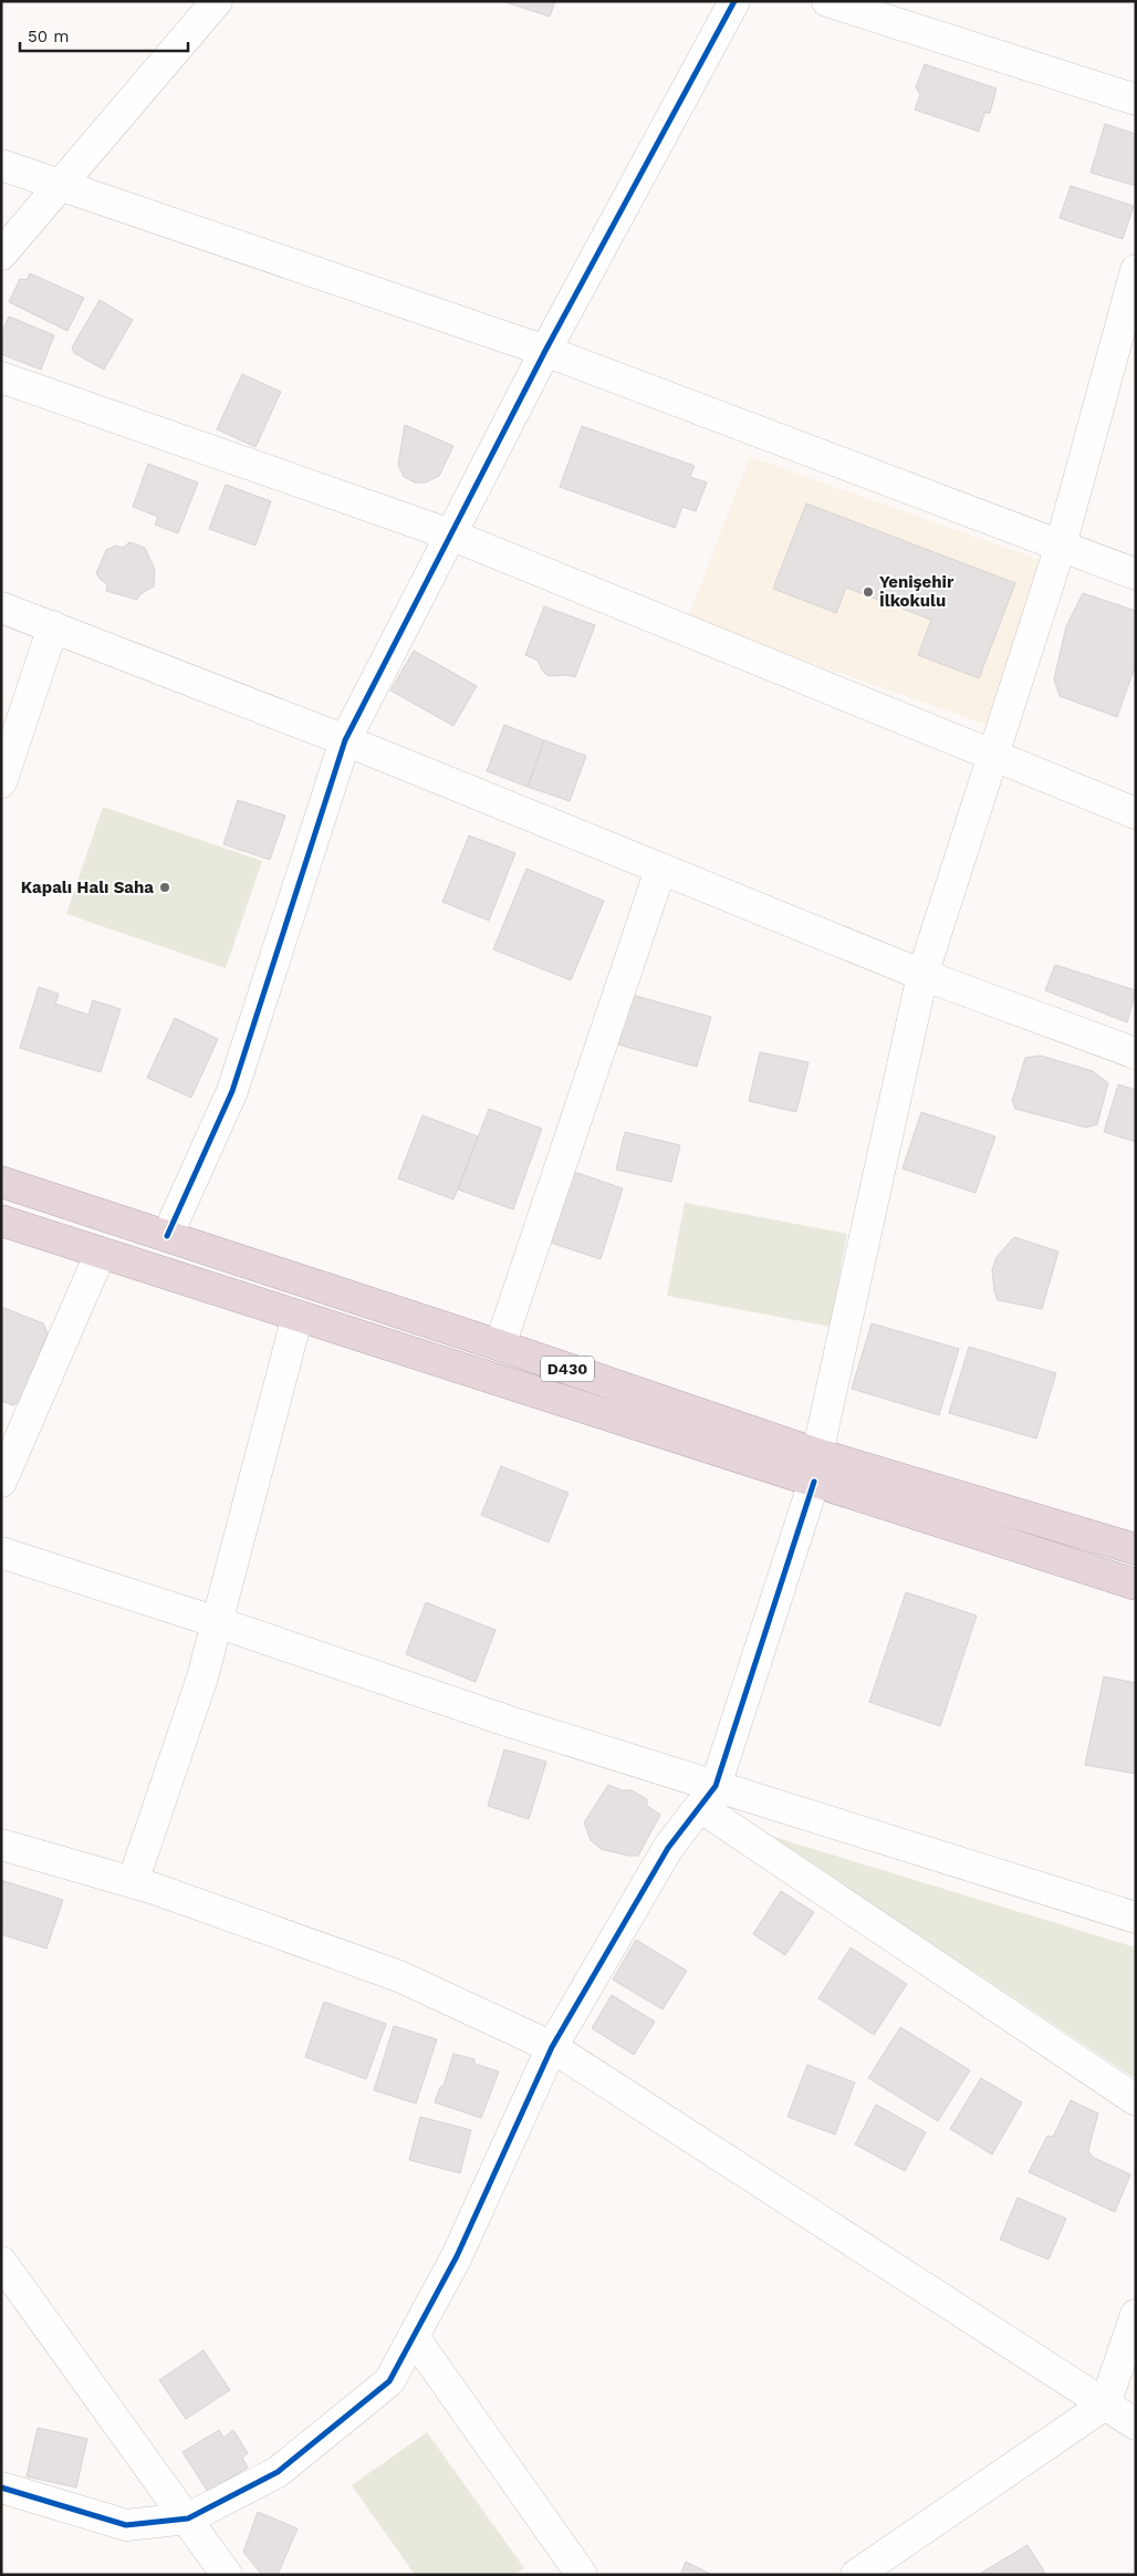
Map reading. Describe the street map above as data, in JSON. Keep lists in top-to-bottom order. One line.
{"streets":{"highway":["D430"]},"places":["Yenişehir İlkokulu","Kapalı Halı Saha"],"scale_bar":"50 m"}
